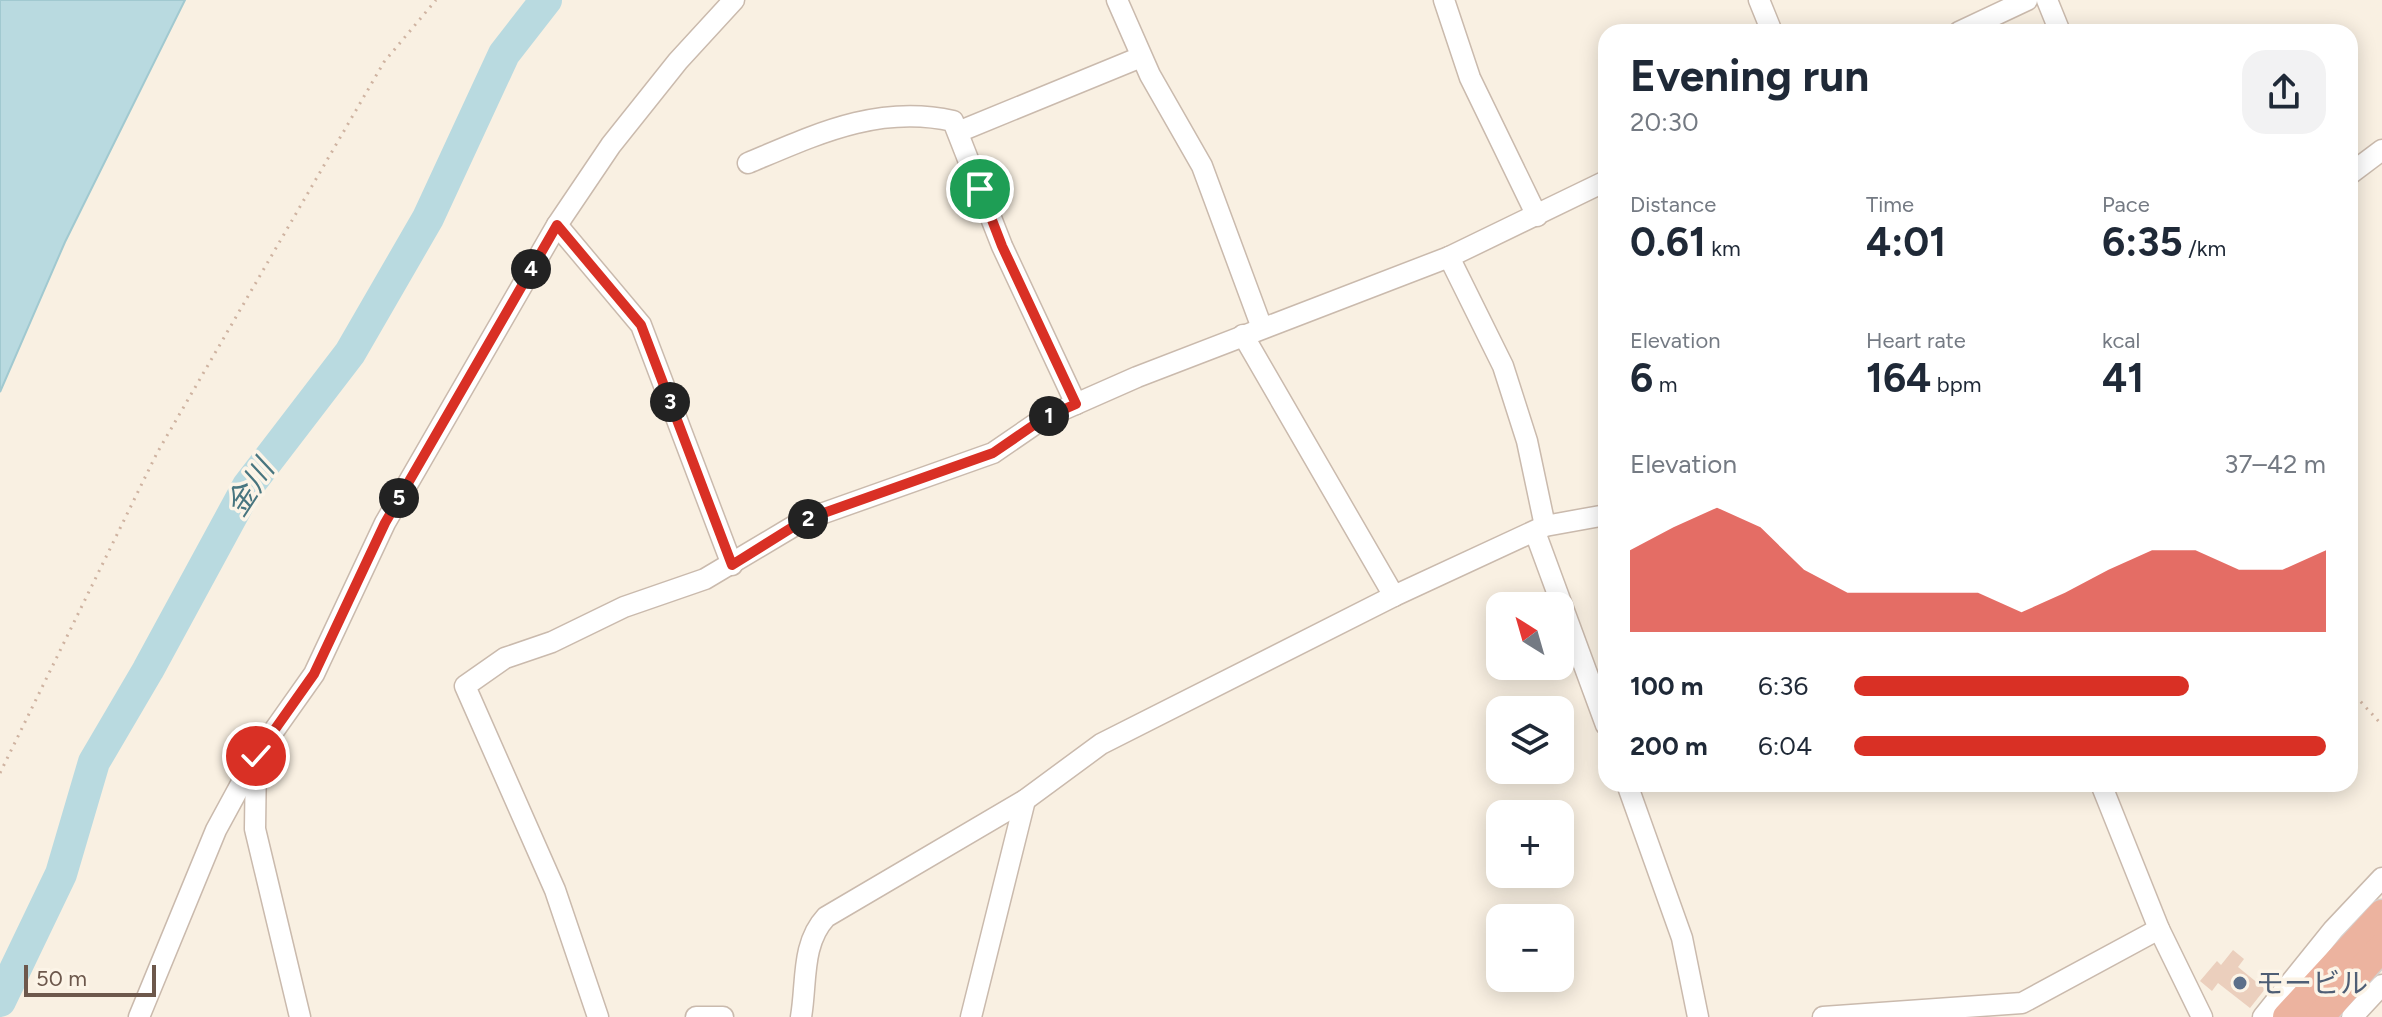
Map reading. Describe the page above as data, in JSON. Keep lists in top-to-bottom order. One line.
{"water":["金川"],"places":["モービル"],"scale_bar":"50 m","north":"top left","page":{"heading":["Evening run","20:30"],"stats":[["Distance","0.61 km"],["Time","4:01"],["Pace","6:35 /km"],["Elevation","6 m"],["Heart rate","164 bpm"],["kcal","41"]],"pins":["4","3","1","5","2"],"chart":["Elevation","37–42 m"],"map_buttons":["+","−"],"list":[{"name":"100 m","note":"6:36"},{"name":"200 m","note":"6:04"}],"scale":"50 m"}}
